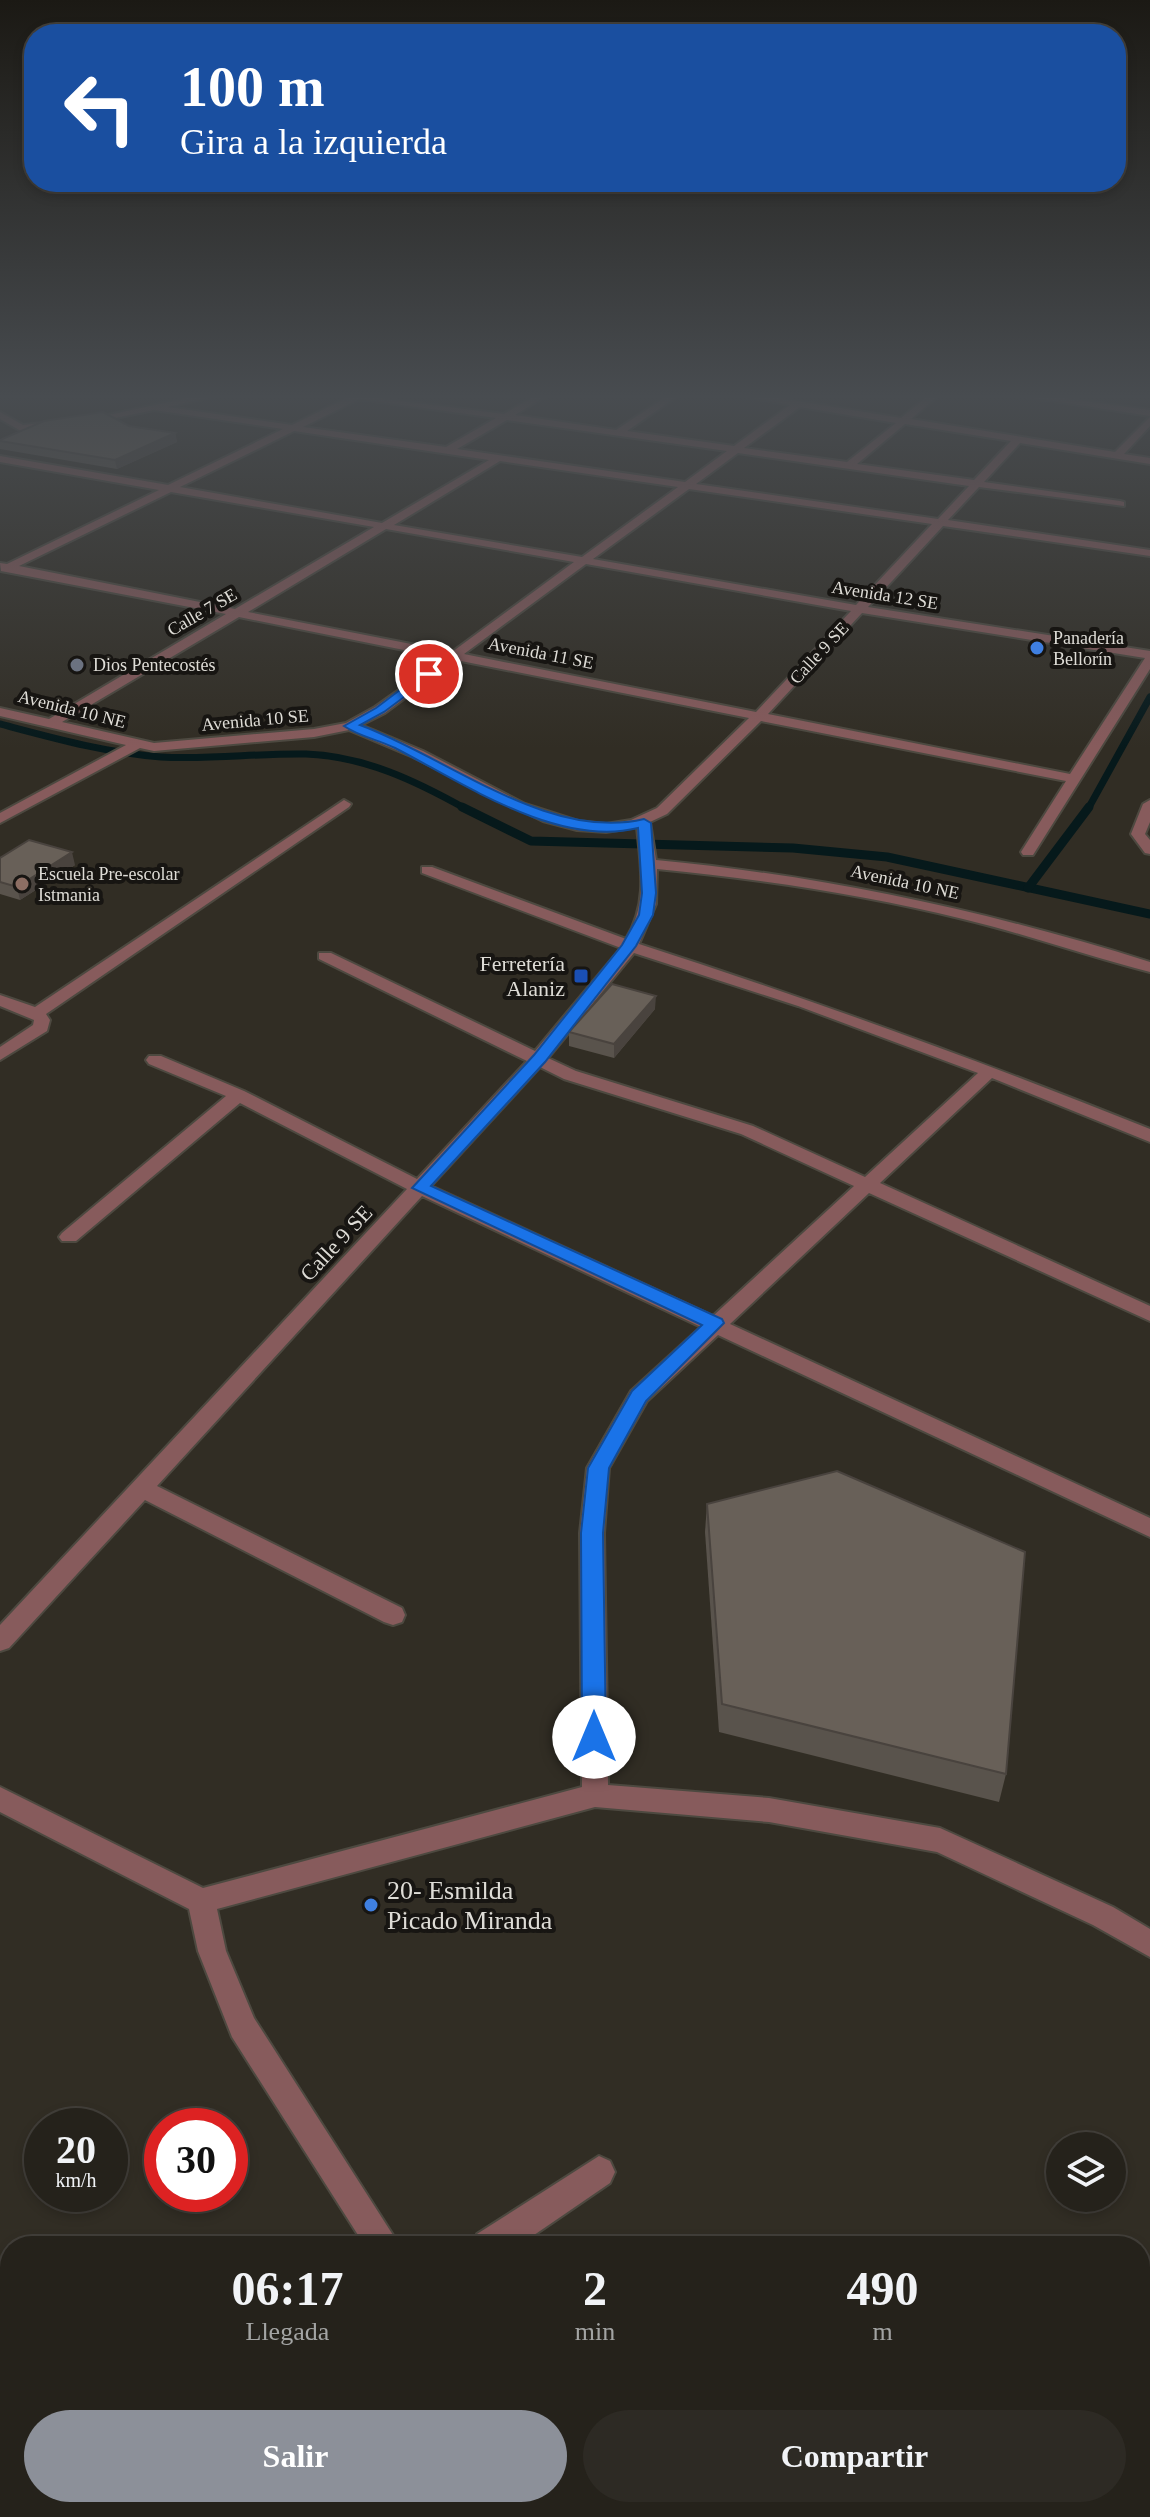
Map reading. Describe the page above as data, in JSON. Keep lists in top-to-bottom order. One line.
{"streets":{"street":["Avenida 12 SE","Calle 7 SE","Avenida 11 SE","Calle 9 SE","Avenida 10 NE","Avenida 10 SE"]},"crossings":[["Avenida 12 SE","Calle 7 SE"],["Avenida 12 SE","Calle 9 SE"],["Calle 7 SE","Avenida 11 SE"],["Calle 7 SE","Avenida 10 NE"],["Avenida 11 SE","Calle 9 SE"],["Calle 9 SE","Avenida 10 NE"],["Avenida 10 NE","Avenida 10 SE"]],"places":{"other":["Panadería Bellorín","Dios Pentecostés","Escuela Pre-escolar Istmania","20- Esmilda Picado Miranda"],"transit":["Ferretería Alaniz"]},"page":{"turn":["100 m","Gira a la izquierda"],"speed":"20 km/h","limit":"30","eta":["06:17","Llegada","2","min","490","m"],"buttons":["Salir","Compartir"]}}
